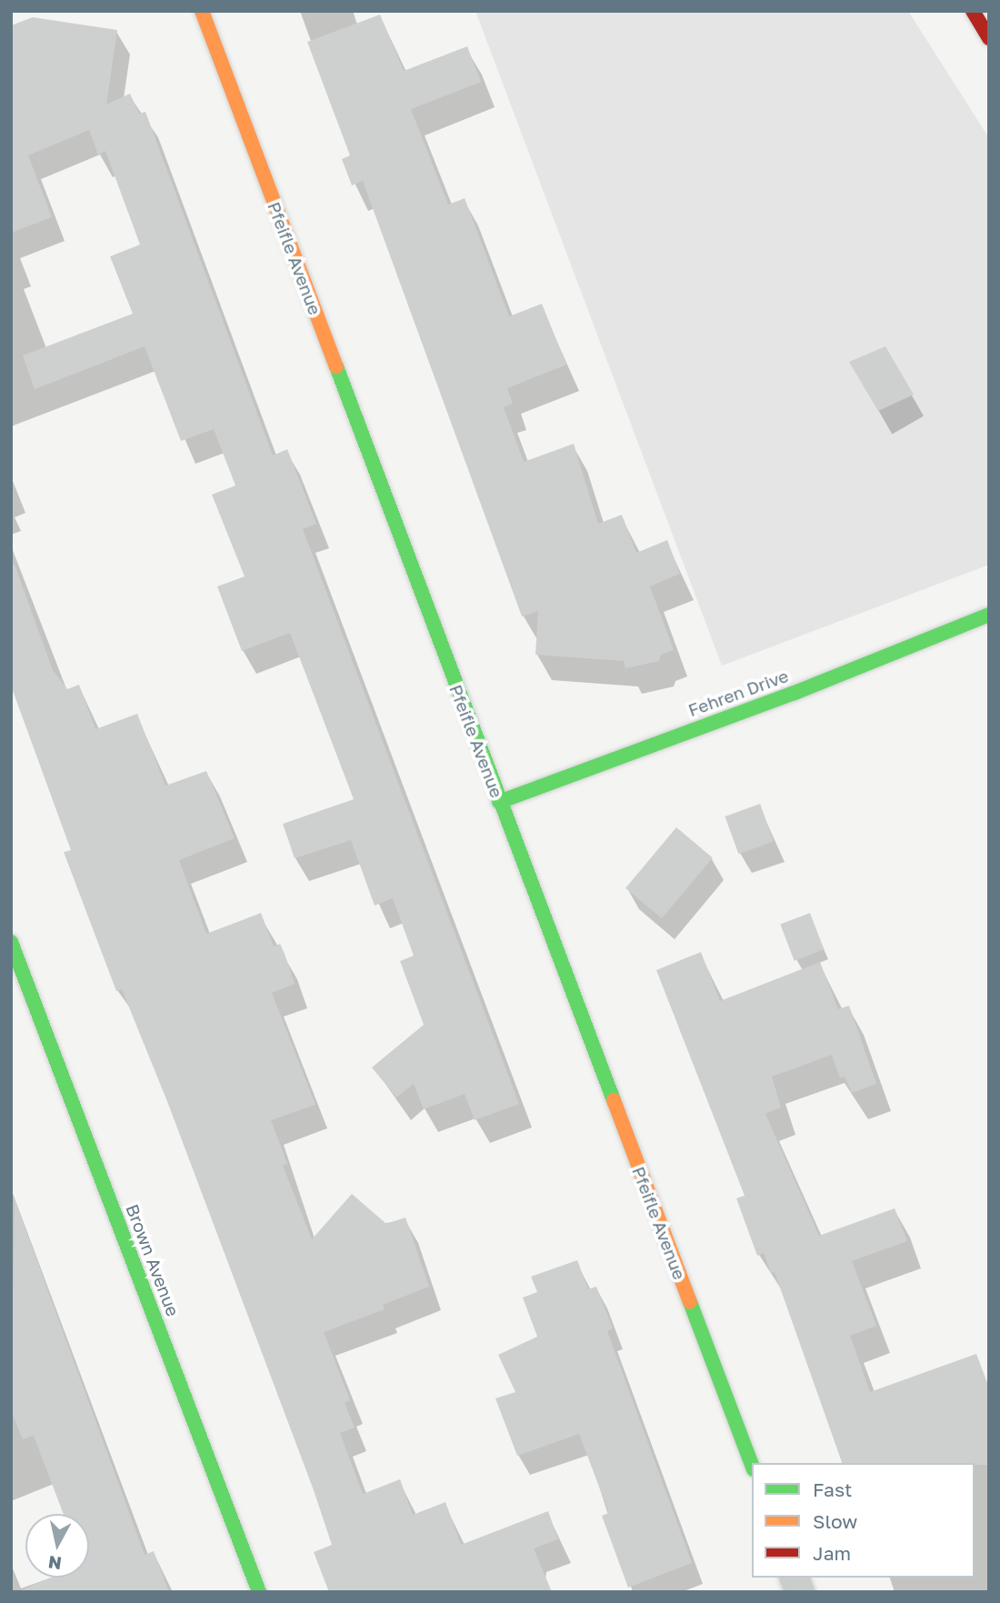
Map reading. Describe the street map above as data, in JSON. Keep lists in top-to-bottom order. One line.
{"streets":{"street":["Pfeifle Avenue","Fehren Drive","Brown Avenue"]},"crossings":[["Pfeifle Avenue","Fehren Drive"]],"legend":["Fast","Slow","Jam"],"north":"bottom"}
